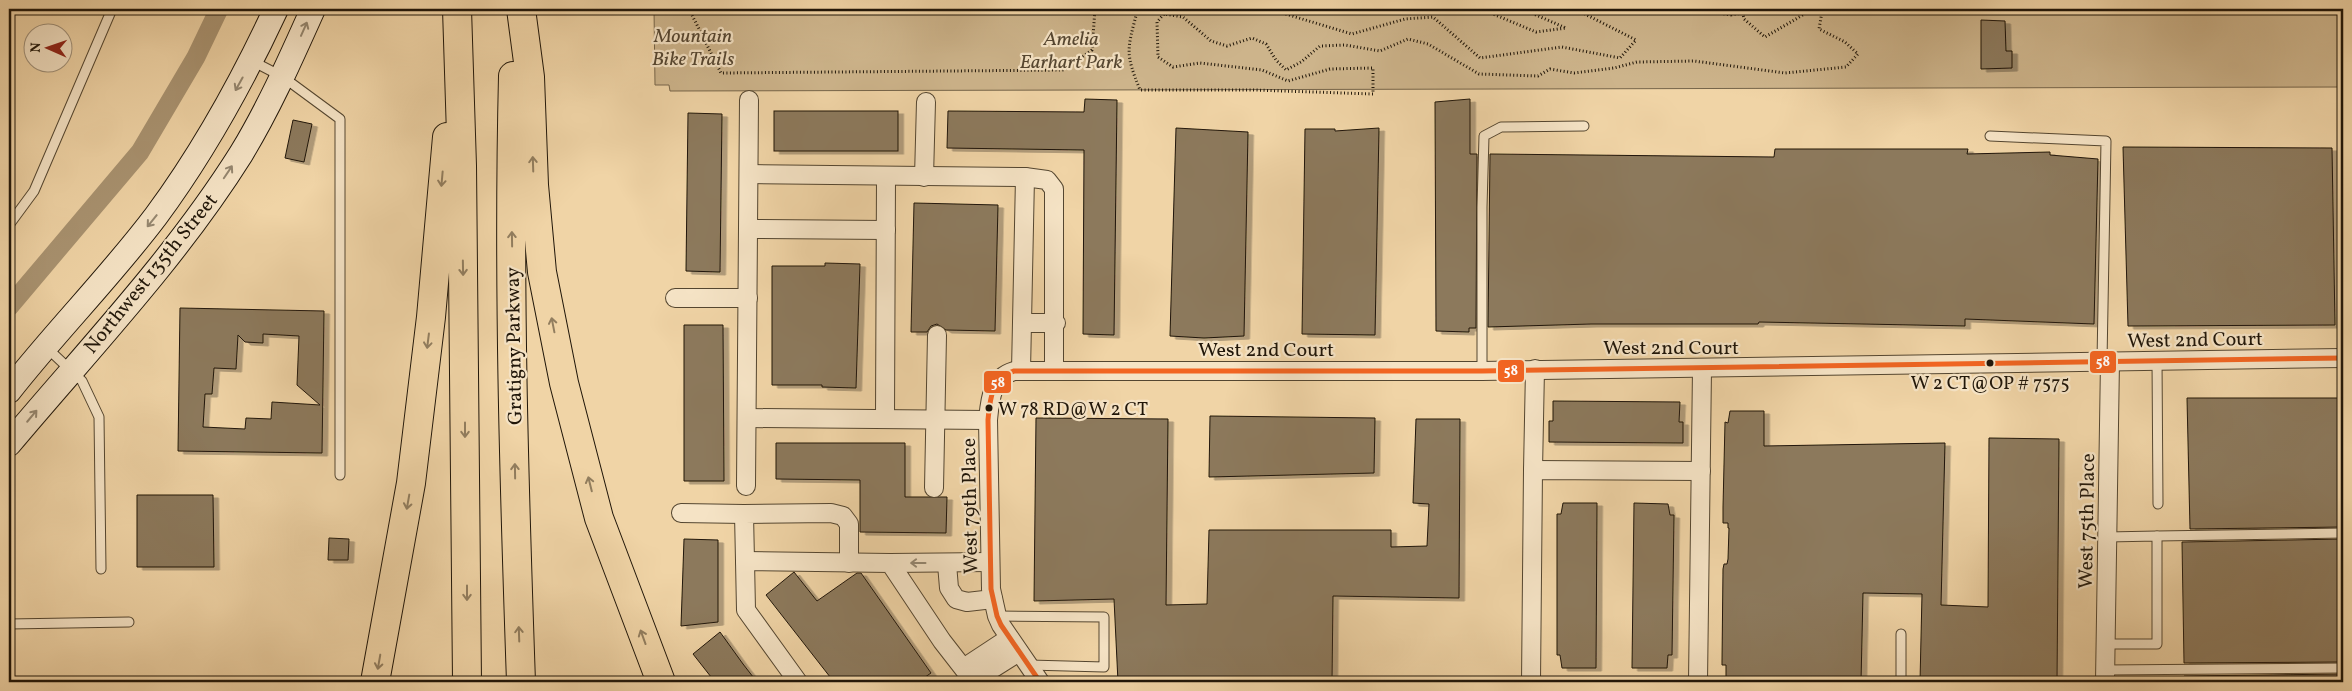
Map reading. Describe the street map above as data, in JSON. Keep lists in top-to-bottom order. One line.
{"streets":{"highway":["Gratigny Parkway"],"main road":["Northwest 135th Street"],"street":["West 2nd Court","West 79th Place","West 75th Place"]},"crossings":[["West 2nd Court","West 79th Place"],["West 2nd Court","West 75th Place"]],"parks":["Mountain Bike Trails","Amelia Earhart Park"],"places":["W 2 CT@OP # 7575","W 78 RD@W 2 CT"],"lines":["transit line 58"],"north":"left"}
